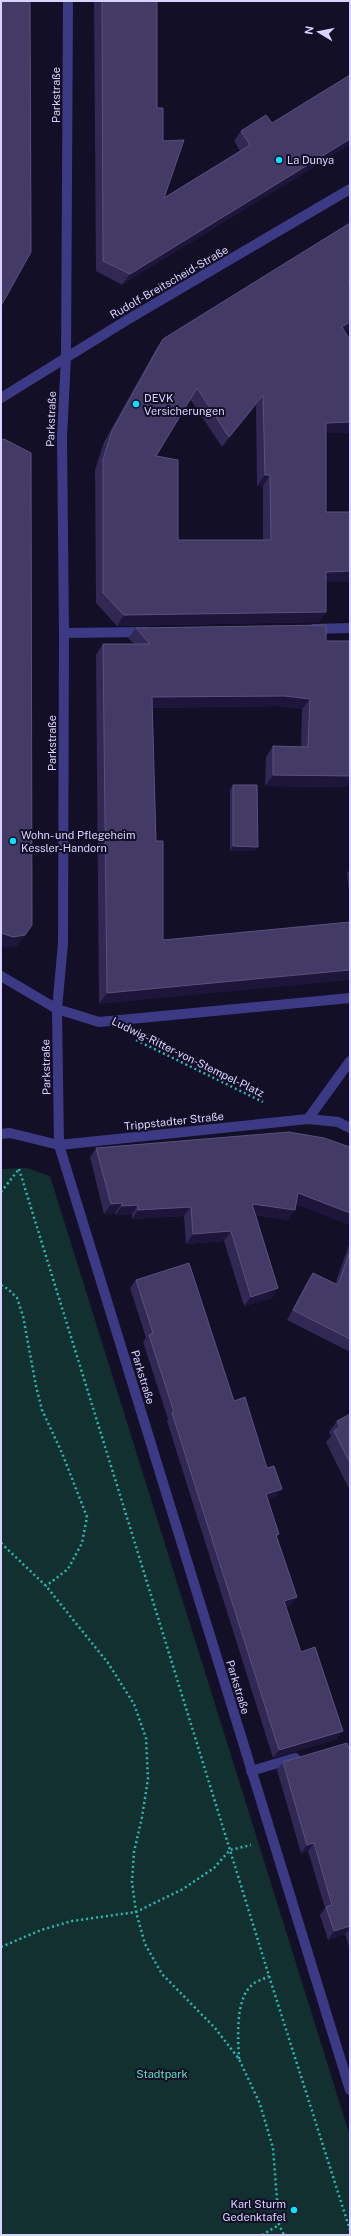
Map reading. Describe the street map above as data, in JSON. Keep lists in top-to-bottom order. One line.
{"streets":{"street":["Parkstraße","Rudolf-Breitscheid-Straße","Trippstadter Straße"],"path":["Ludwig-Ritter-von-Stempel-Platz"]},"crossings":[["Parkstraße","Rudolf-Breitscheid-Straße"],["Parkstraße","Trippstadter Straße"],["Ludwig-Ritter-von-Stempel-Platz","Trippstadter Straße"]],"parks":["Stadtpark"],"places":["La Dunya","DEVK Versicherungen","Wohn- und Pflegeheim Kessler-Handorn","Karl Sturm Gedenktafel"],"north":"left"}
